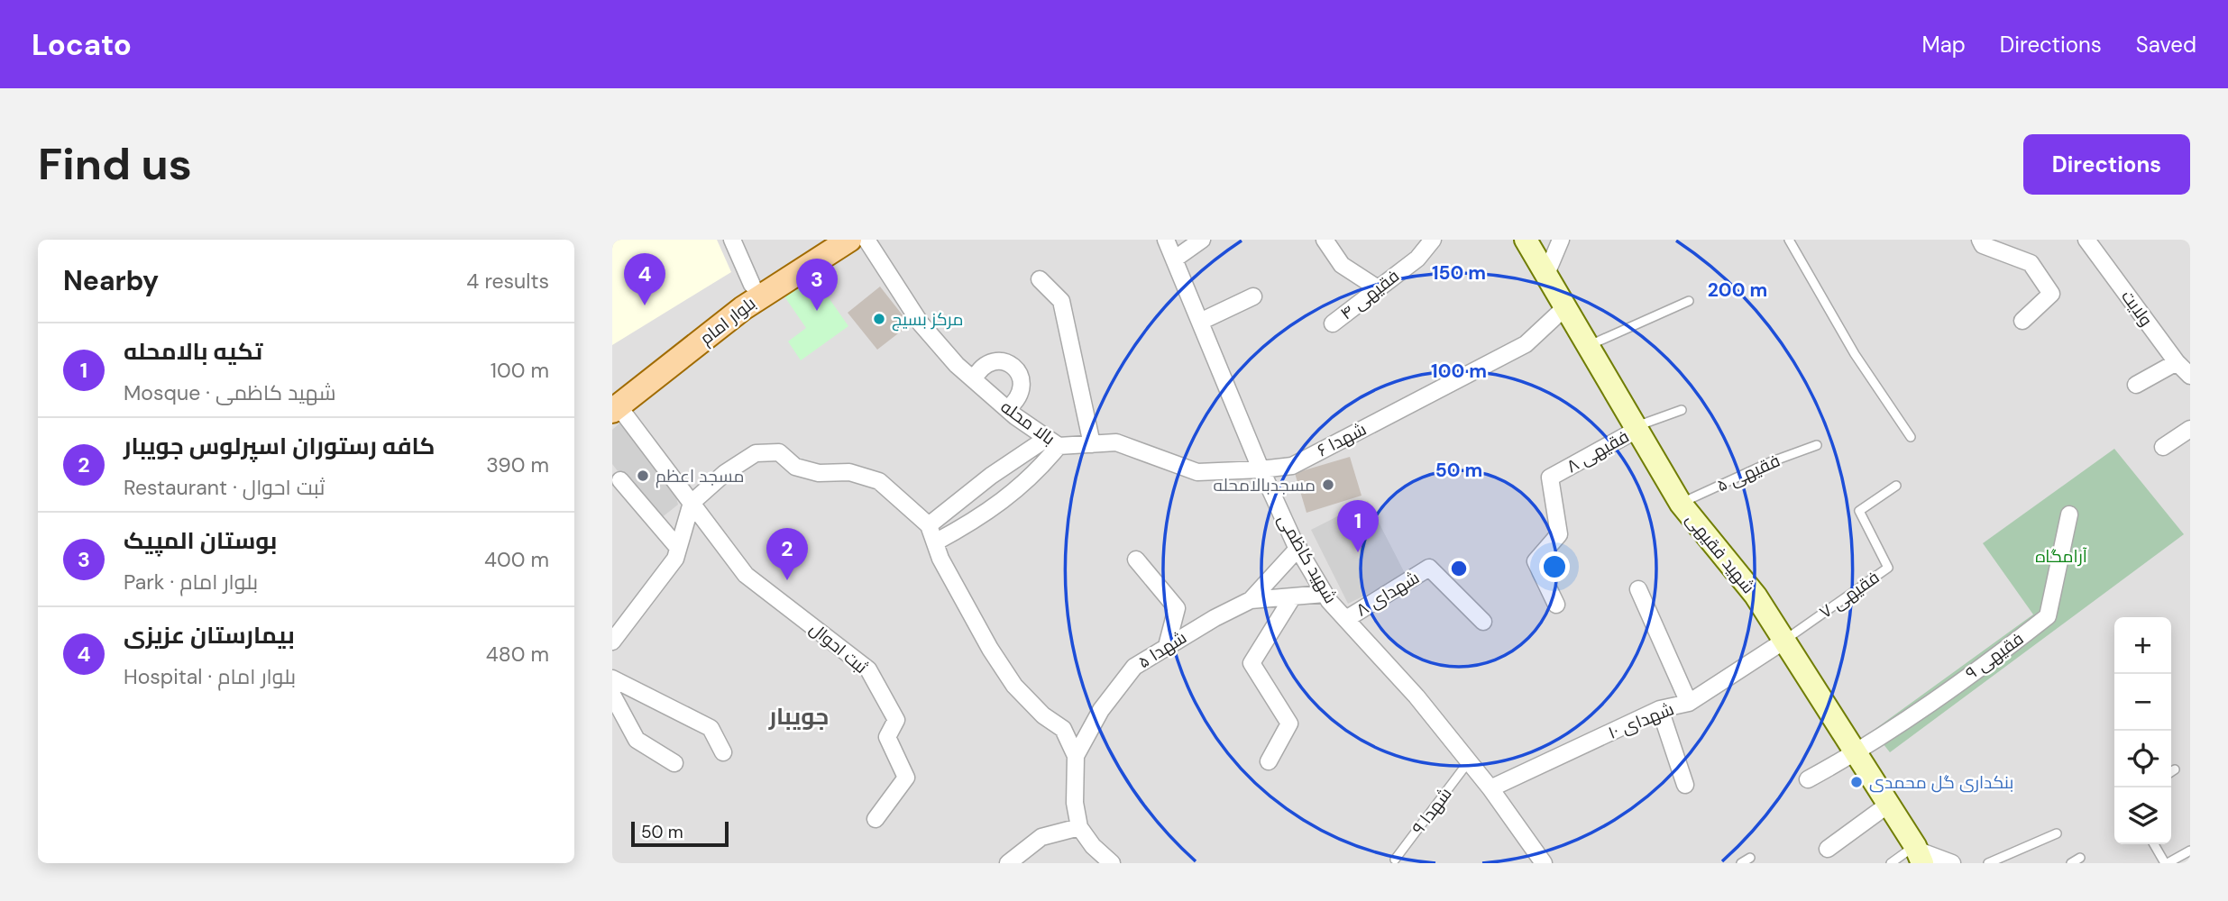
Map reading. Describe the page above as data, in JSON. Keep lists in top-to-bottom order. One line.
{"streets":{"main road":["بلوار امام","شهید فقیهی"],"street":["فقیهی ۴","ولایت","بالا محله","شهدا ۶","فقیهی ۸","شهید کاظمی","شهدای ۸","ثبت احوال","شهدا ۵","فقیهی ۹","شهدای ۱۰"],"lane":["فقیهی ۵","فقیهی ۷","شهدا ۹"]},"crossings":[["بالا محله","شهدا ۶"],["بالا محله","شهید کاظمی"],["شهدا ۶","شهید فقیهی"],["شهدا ۶","شهید کاظمی"],["فقیهی ۸","شهید فقیهی"],["فقیهی ۵","شهید فقیهی"],["شهید فقیهی","فقیهی ۷"],["شهید فقیهی","فقیهی ۹"],["شهید فقیهی","شهدای ۱۰"],["شهید کاظمی","شهدای ۸"],["شهید کاظمی","شهدا ۵"],["شهید کاظمی","شهدای ۱۰"],["شهید کاظمی","شهدا ۹"],["فقیهی ۷","شهدای ۱۰"]],"districts":["جویبار"],"parks":["آرامگاه"],"places":["مرکز بسیج","مسجد اعظم","مسجدبالامحله","بنکداری گل محمدی"],"scale_bar":"50 m","page":{"header":"Locato","nav":["Map","Directions","Saved"],"buttons":"Directions","title":"Find us","heading":["Nearby","4 results"],"pins":["4","3","1","2"],"list":[{"mark":"1","name":"تکیه بالامحله","note":"Mosque · شهید کاظمی","value":"100 m"},{"mark":"2","name":"کافه رستوران اسپرلوس جویبار","note":"Restaurant · ثبت احوال","value":"390 m"},{"mark":"3","name":"بوستان المپیک","note":"Park · بلوار امام","value":"400 m"},{"mark":"4","name":"بیمارستان عزیزی","note":"Hospital · بلوار امام","value":"480 m"}],"map_buttons":["+","−"],"scale":"50 m"},"rings":["150 m","200 m","100 m","50 m"]}
